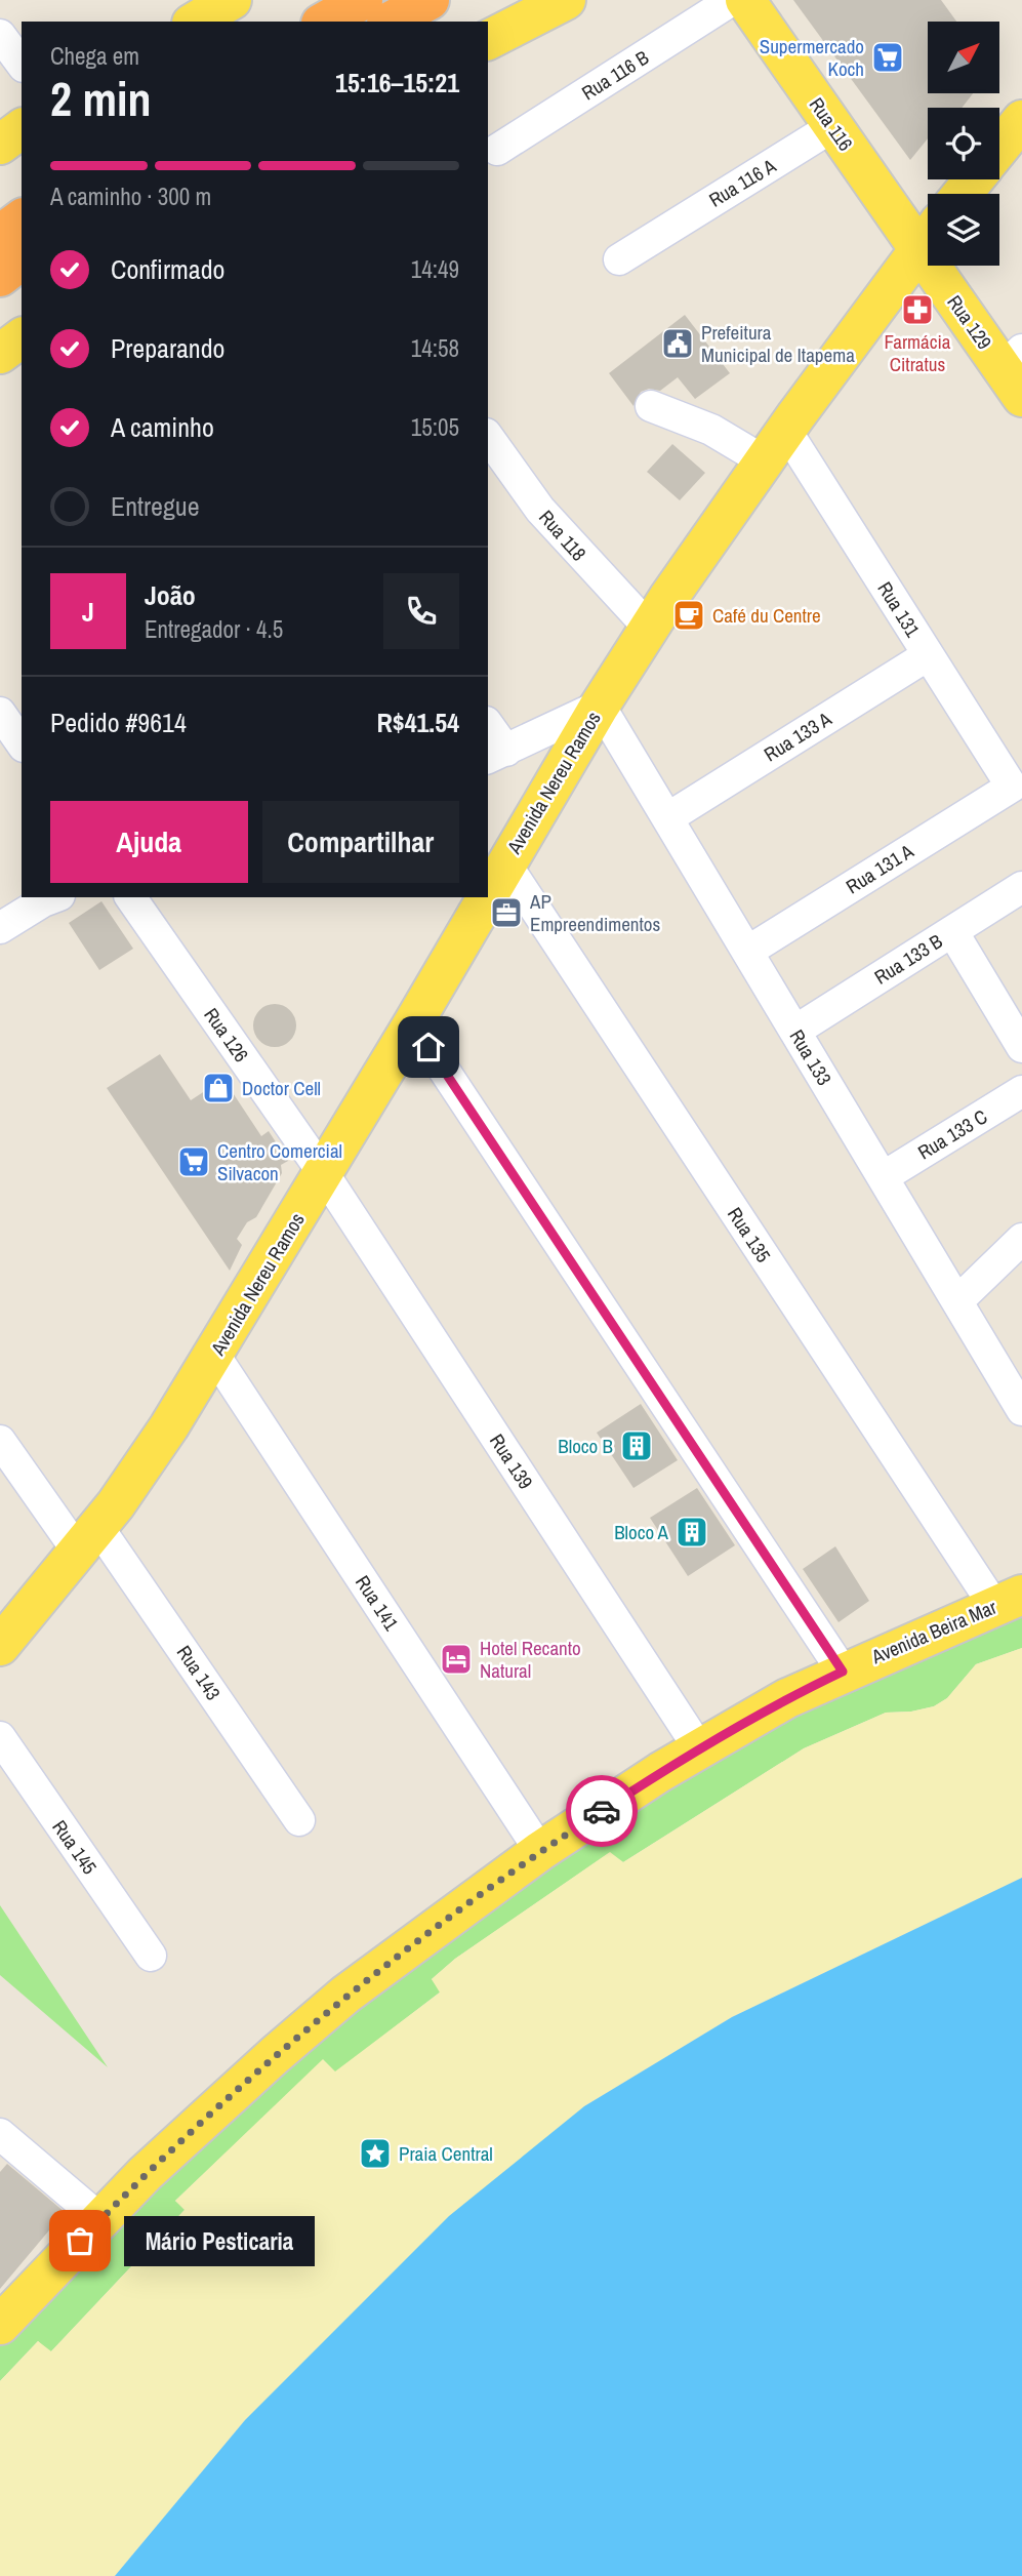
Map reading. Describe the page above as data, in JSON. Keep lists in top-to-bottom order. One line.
{"streets":{"main road":["Rua 116","Rua 129","Avenida Nereu Ramos","Avenida Beira Mar"],"street":["Rua 116 B","Rua 116 A","Rua 118","Rua 131","Rua 133 A","Rua 131 A","Rua 133 B","Rua 126","Rua 133","Rua 133 C","Rua 135","Rua 139","Rua 141","Rua 143","Rua 145"]},"crossings":[["Rua 116","Rua 116 A"],["Rua 118","Avenida Nereu Ramos"],["Rua 131","Rua 133 A"],["Rua 131","Avenida Nereu Ramos"],["Rua 131","Rua 131 A"],["Rua 133 A","Rua 133"],["Avenida Nereu Ramos","Rua 126"],["Avenida Nereu Ramos","Rua 133"],["Avenida Nereu Ramos","Rua 135"],["Avenida Nereu Ramos","Rua 139"],["Avenida Nereu Ramos","Rua 141"],["Avenida Nereu Ramos","Rua 143"],["Rua 131 A","Rua 133"],["Rua 133 B","Rua 133"],["Rua 126","Rua 139"],["Rua 133","Rua 133 C"],["Rua 135","Avenida Beira Mar"],["Rua 139","Avenida Beira Mar"],["Rua 141","Avenida Beira Mar"]],"places":{"supermarket":["Supermercado Koch","Centro Comercial Silvacon"],"pharmacy":["Farmácia Citratus"],"public building":["Prefeitura Municipal de Itapema"],"cafe":["Café du Centre"],"office":["AP Empreendimentos"],"shop":["Doctor Cell"],"building":["Bloco B","Bloco A"],"hotel":["Hotel Recanto Natural"],"place":["Praia Central"],"other":["Mário Pesticaria"]},"north":"top right","page":{"heading":["2 min","Chega em","15:16–15:21"],"panel":["João","Entregador · 4.5","Pedido #9614","R$41.54"],"bar":"A caminho · 300 m","list":[["Confirmado","14:49"],["Preparando","14:58"],["A caminho","15:05"],"Entregue"],"round":"J","buttons":["Ajuda","Compartilhar"],"bubble":"Mário Pesticaria"}}
